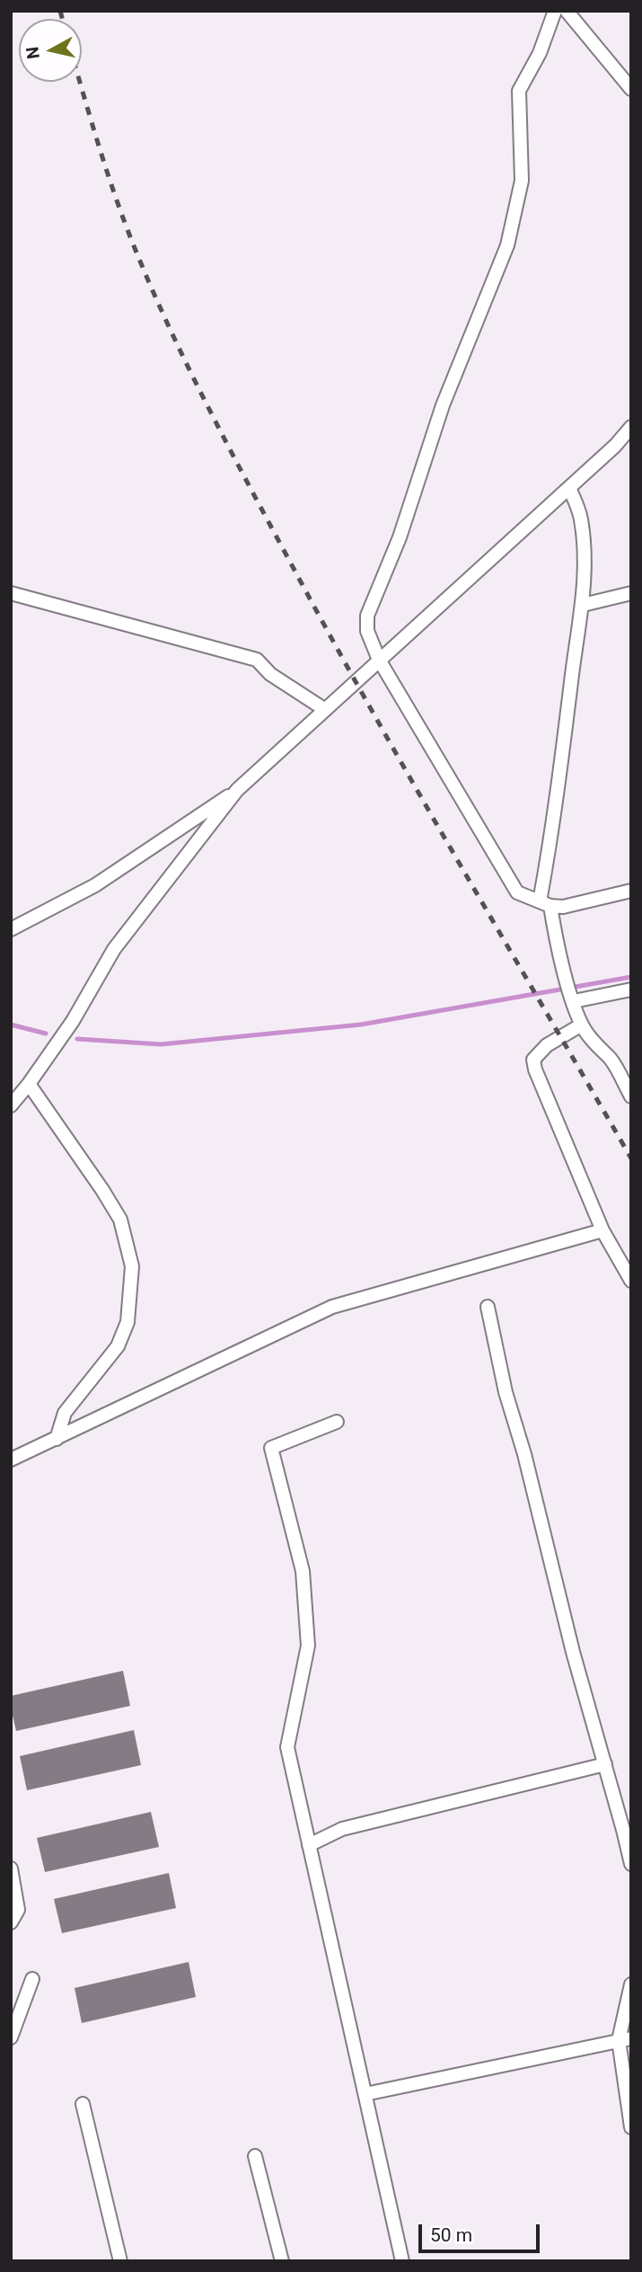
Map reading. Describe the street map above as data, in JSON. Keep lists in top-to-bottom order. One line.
{"scale_bar":"50 m","north":"left"}
